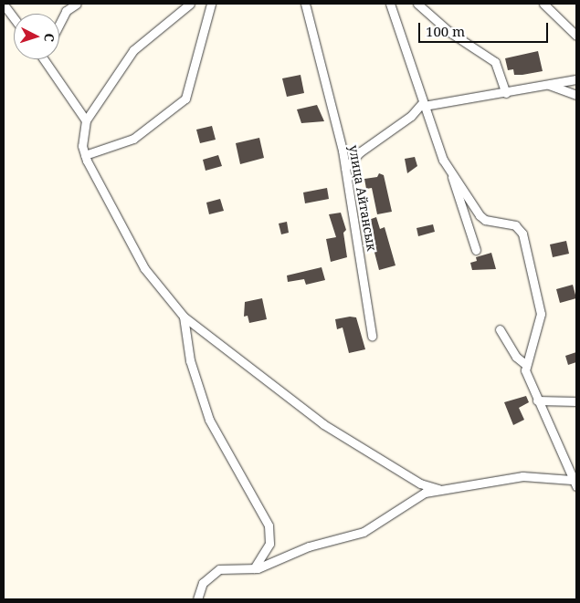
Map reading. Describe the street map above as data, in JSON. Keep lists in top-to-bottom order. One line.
{"streets":{"street":["улица Айтансык"]},"scale_bar":"100 m","north":"right"}
